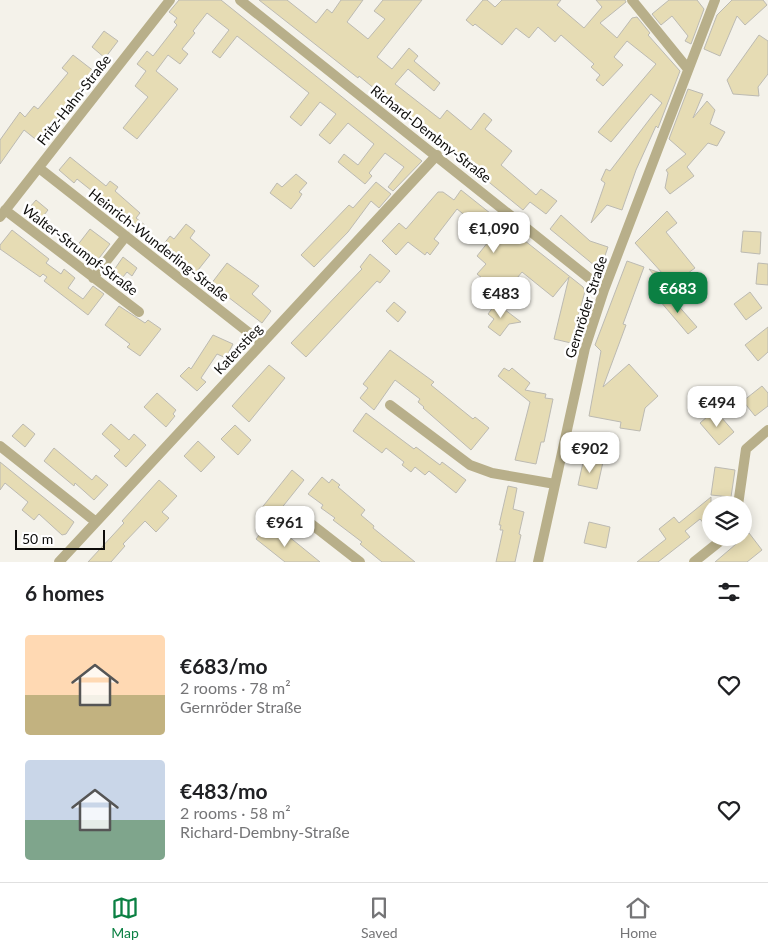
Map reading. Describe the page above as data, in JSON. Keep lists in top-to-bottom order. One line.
{"streets":{"street":["Fritz-Hahn-Straße","Richard-Dembny-Straße","Heinrich-Wunderling-Straße","Walter-Strumpf-Straße","Gernröder Straße","Katerstieg"]},"crossings":[["Fritz-Hahn-Straße","Heinrich-Wunderling-Straße"],["Fritz-Hahn-Straße","Walter-Strumpf-Straße"],["Richard-Dembny-Straße","Gernröder Straße"],["Richard-Dembny-Straße","Katerstieg"],["Heinrich-Wunderling-Straße","Katerstieg"]],"scale_bar":"50 m","page":{"price":["€1,090","€683","€483","€494","€902","€961"],"scale":"50 m","heading":"6 homes","list":[{"name":"€683/mo","note":"2 rooms · 78 m² · Gernröder Straße"},{"name":"€483/mo","note":"2 rooms · 58 m² · Richard-Dembny-Straße"}],"tabs":["Map","Saved","Home"]}}
